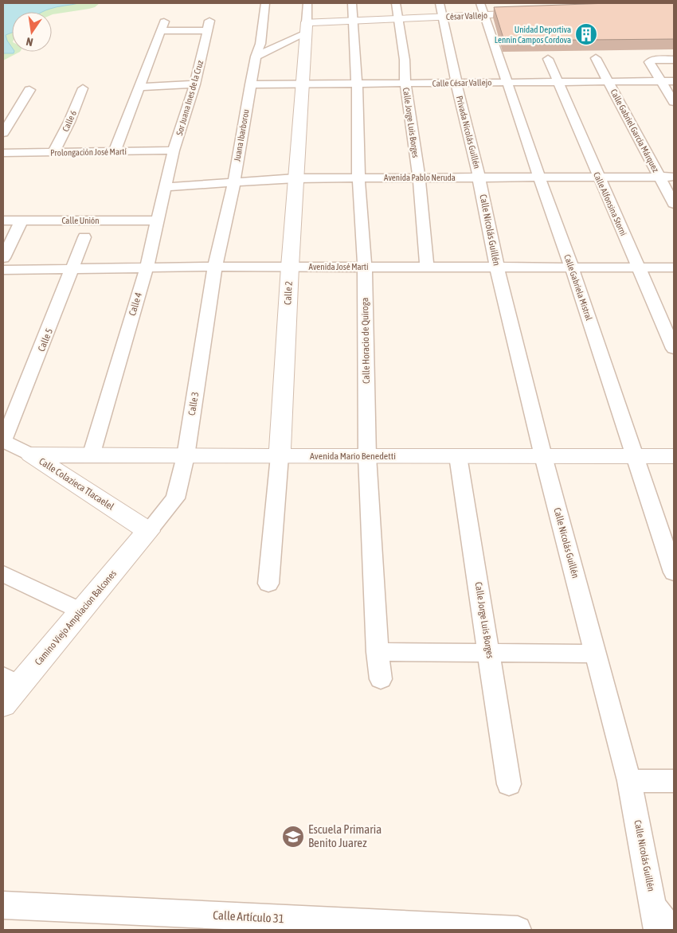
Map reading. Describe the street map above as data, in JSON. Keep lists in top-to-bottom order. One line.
{"streets":{"street":["César Vallejo","Calle César Vallejo","Sor Juana Ines de la Cruz","Calle 6","Calle Jorge Luis Borges","Calle Gabriel García Márquez","Privada Nicolás Guillén","Juana Ibarborou","Prolongación José Martí","Avenida Pablo Neruda","Calle Alfonsina Storni","Calle Unión","Calle Nicolás Guillén","Avenida José Martí","Calle Gabriela Mistral","Calle 2","Calle 4","Calle 5","Calle Horacio de Quiroga","Calle 3","Avenida Mario Benedetti","Calle Colazieca Tlacaelel","Camino Viejo Ampliacion Balcones","Calle Artículo 31"]},"crossings":[["César Vallejo","Calle Jorge Luis Borges"],["César Vallejo","Privada Nicolás Guillén"],["César Vallejo","Juana Ibarborou"],["César Vallejo","Calle Gabriela Mistral"],["César Vallejo","Calle 2"],["César Vallejo","Calle Horacio de Quiroga"],["Calle César Vallejo","Calle Jorge Luis Borges"],["Calle César Vallejo","Calle Gabriel García Márquez"],["Calle César Vallejo","Privada Nicolás Guillén"],["Calle César Vallejo","Juana Ibarborou"],["Calle César Vallejo","Calle Alfonsina Storni"],["Calle César Vallejo","Calle Gabriela Mistral"],["Calle César Vallejo","Calle 2"],["Calle César Vallejo","Calle Horacio de Quiroga"],["Sor Juana Ines de la Cruz","Prolongación José Martí"],["Sor Juana Ines de la Cruz","Calle 4"],["Calle 6","Prolongación José Martí"],["Calle Jorge Luis Borges","Avenida Pablo Neruda"],["Calle Jorge Luis Borges","Avenida José Martí"],["Calle Jorge Luis Borges","Avenida Mario Benedetti"],["Calle Gabriel García Márquez","Avenida Pablo Neruda"],["Privada Nicolás Guillén","Avenida Pablo Neruda"],["Privada Nicolás Guillén","Calle Nicolás Guillén"],["Juana Ibarborou","Avenida Pablo Neruda"],["Juana Ibarborou","Avenida José Martí"],["Juana Ibarborou","Calle 3"],["Prolongación José Martí","Calle 4"],["Avenida Pablo Neruda","Calle Alfonsina Storni"],["Avenida Pablo Neruda","Calle Nicolás Guillén"],["Avenida Pablo Neruda","Calle Gabriela Mistral"],["Avenida Pablo Neruda","Calle 2"],["Avenida Pablo Neruda","Calle 4"],["Avenida Pablo Neruda","Calle Horacio de Quiroga"],["Calle Alfonsina Storni","Avenida José Martí"],["Calle Unión","Calle 4"],["Calle Nicolás Guillén","Avenida José Martí"],["Calle Nicolás Guillén","Avenida Mario Benedetti"],["Avenida José Martí","Calle Gabriela Mistral"],["Avenida José Martí","Calle 2"],["Avenida José Martí","Calle 4"],["Avenida José Martí","Calle 5"],["Avenida José Martí","Calle Horacio de Quiroga"],["Avenida José Martí","Calle 3"],["Calle Gabriela Mistral","Avenida Mario Benedetti"],["Calle 2","Avenida Mario Benedetti"],["Calle 4","Avenida Mario Benedetti"],["Calle 5","Calle Colazieca Tlacaelel"],["Calle Horacio de Quiroga","Avenida Mario Benedetti"],["Calle 3","Avenida Mario Benedetti"],["Calle 3","Calle Colazieca Tlacaelel"],["Calle 3","Camino Viejo Ampliacion Balcones"],["Avenida Mario Benedetti","Calle Colazieca Tlacaelel"],["Calle Colazieca Tlacaelel","Camino Viejo Ampliacion Balcones"]],"places":{"building":["Unidad Deportiva Lennin Campos Cordova"],"school or university":["Escuela Primaria Benito Juarez"]},"north":"bottom"}
